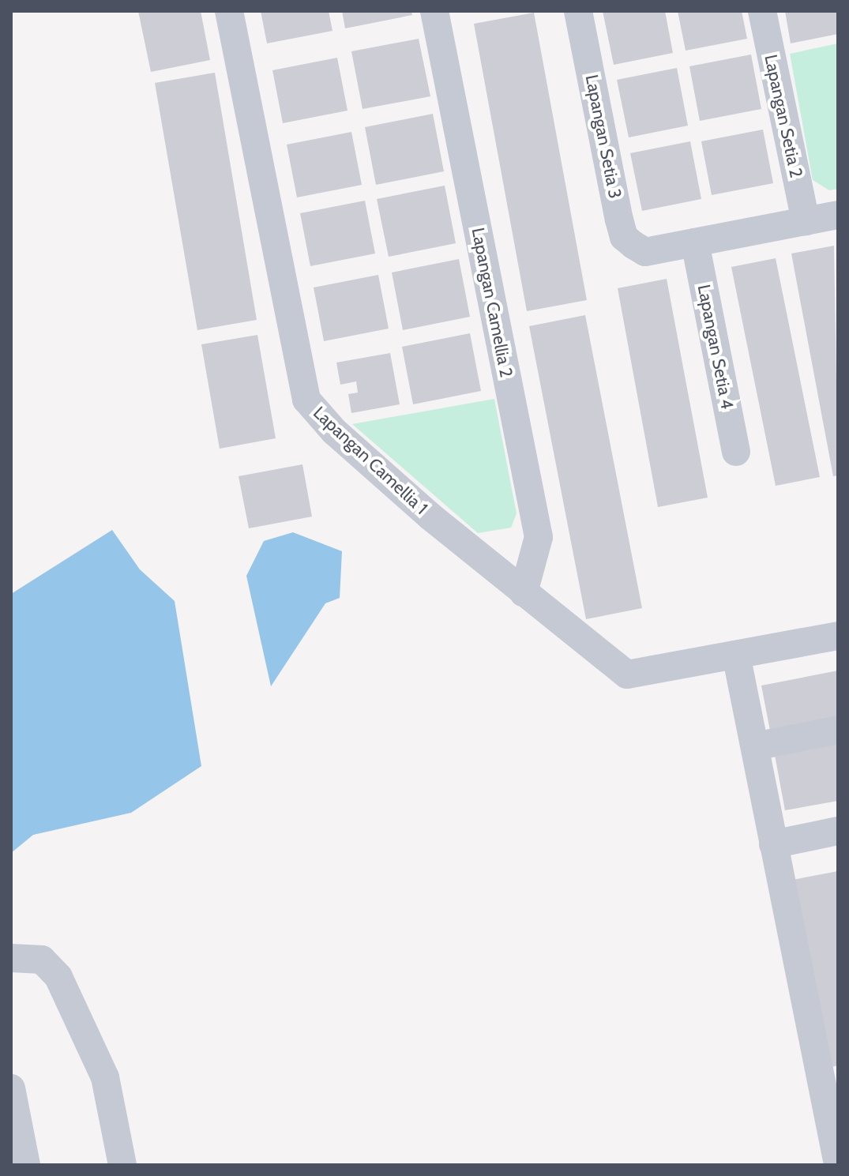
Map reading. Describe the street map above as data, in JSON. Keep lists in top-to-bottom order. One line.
{"streets":{"street":["Lapangan Setia 2","Lapangan Setia 3","Lapangan Camellia 2","Lapangan Setia 4","Lapangan Camellia 1"]},"crossings":[["Lapangan Setia 3","Lapangan Setia 4"],["Lapangan Camellia 2","Lapangan Camellia 1"]]}
